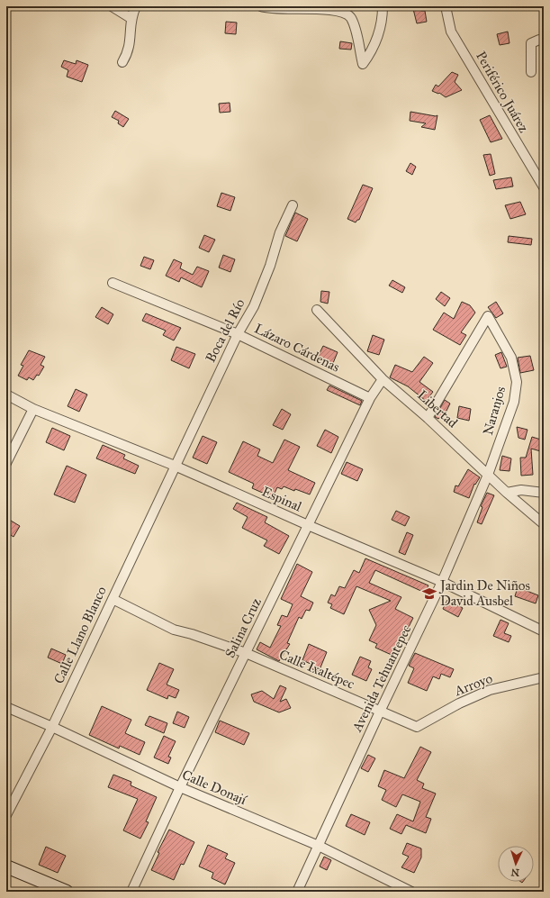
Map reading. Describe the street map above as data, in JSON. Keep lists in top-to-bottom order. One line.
{"streets":{"street":["Periférico Juárez","Boca del Río","Lázaro Cárdenas","Libertad","Naranjos","Espinal","Salina Cruz","Calle Llano Blanco","Calle Ixaltépec","Avenida Tehuantepec","Arroyo","Calle Donají"]},"crossings":[["Boca del Río","Lázaro Cárdenas"],["Boca del Río","Espinal"],["Boca del Río","Calle Llano Blanco"],["Lázaro Cárdenas","Salina Cruz"],["Libertad","Naranjos"],["Libertad","Salina Cruz"],["Libertad","Avenida Tehuantepec"],["Naranjos","Avenida Tehuantepec"],["Espinal","Salina Cruz"],["Espinal","Calle Llano Blanco"],["Espinal","Avenida Tehuantepec"],["Salina Cruz","Calle Ixaltépec"],["Salina Cruz","Calle Donají"],["Calle Llano Blanco","Calle Ixaltépec"],["Calle Llano Blanco","Calle Donají"],["Calle Ixaltépec","Avenida Tehuantepec"],["Calle Ixaltépec","Arroyo"],["Avenida Tehuantepec","Calle Donají"]],"places":{"school or university":["Jardin De Niños David Ausbel"]},"north":"bottom"}
